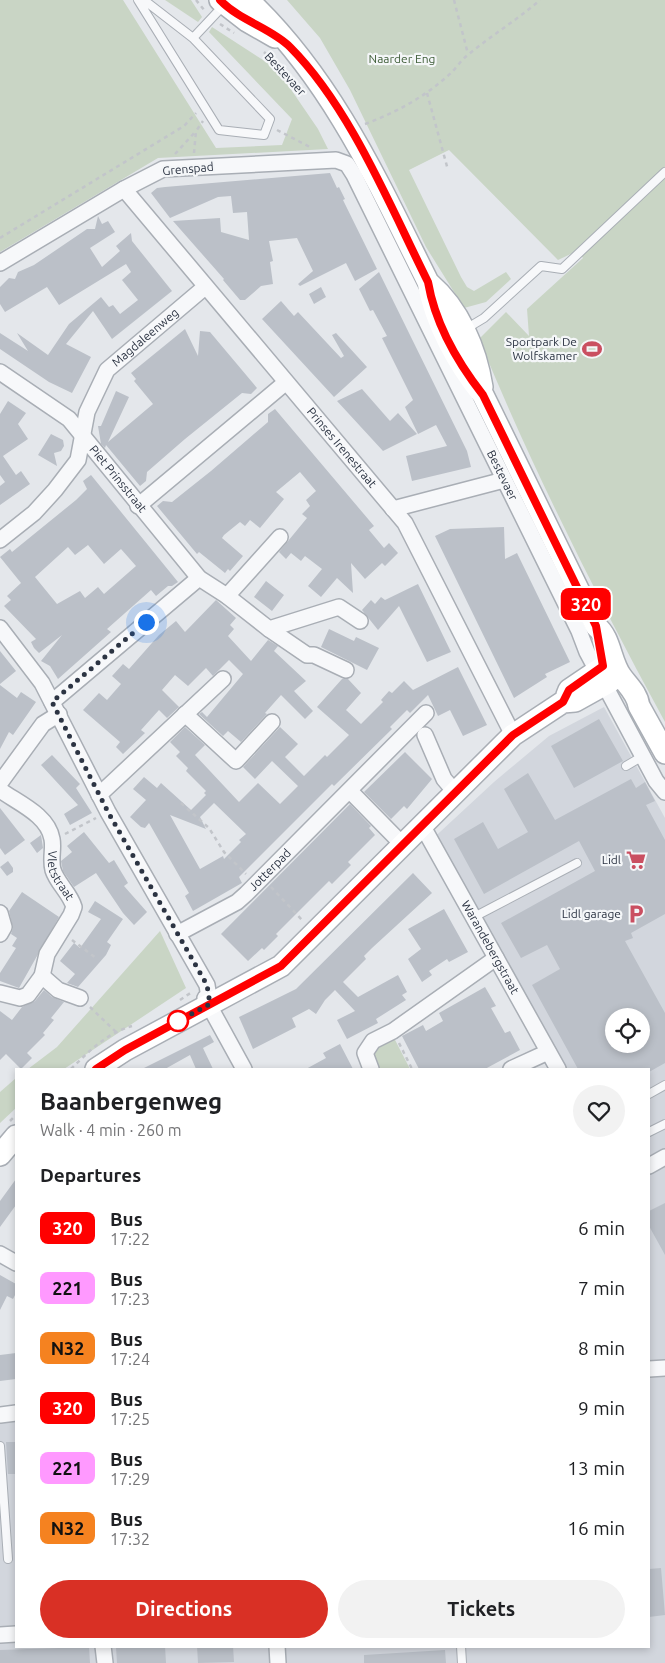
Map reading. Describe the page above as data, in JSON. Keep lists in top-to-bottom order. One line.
{"streets":{"main road":["Bestevaer"],"street":["Grenspad","Magdaleenweg","Prinses Irenestraat","Piet Prinsstraat","Jotterpad","Vletstraat","Warandebergstraat"]},"crossings":[["Bestevaer","Grenspad"],["Grenspad","Prinses Irenestraat"],["Magdaleenweg","Prinses Irenestraat"],["Magdaleenweg","Piet Prinsstraat"]],"parks":["Naarder Eng"],"places":{"sports":["Sportpark De Wolfskamer"],"supermarket":["Lidl"],"parking":["Lidl garage"]},"lines":["bus line 320"],"page":{"on_map":"320","heading":[["Baanbergenweg","Walk · 4 min · 260 m"],"Departures"],"list":[{"mark":"320","name":"Bus","note":"17:22","value":"6 min"},{"mark":"221","name":"Bus","note":"17:23","value":"7 min"},{"mark":"N32","name":"Bus","note":"17:24","value":"8 min"},{"mark":"320","name":"Bus","note":"17:25","value":"9 min"},{"mark":"221","name":"Bus","note":"17:29","value":"13 min"},{"mark":"N32","name":"Bus","note":"17:32","value":"16 min"}],"buttons":["Directions","Tickets"]}}
